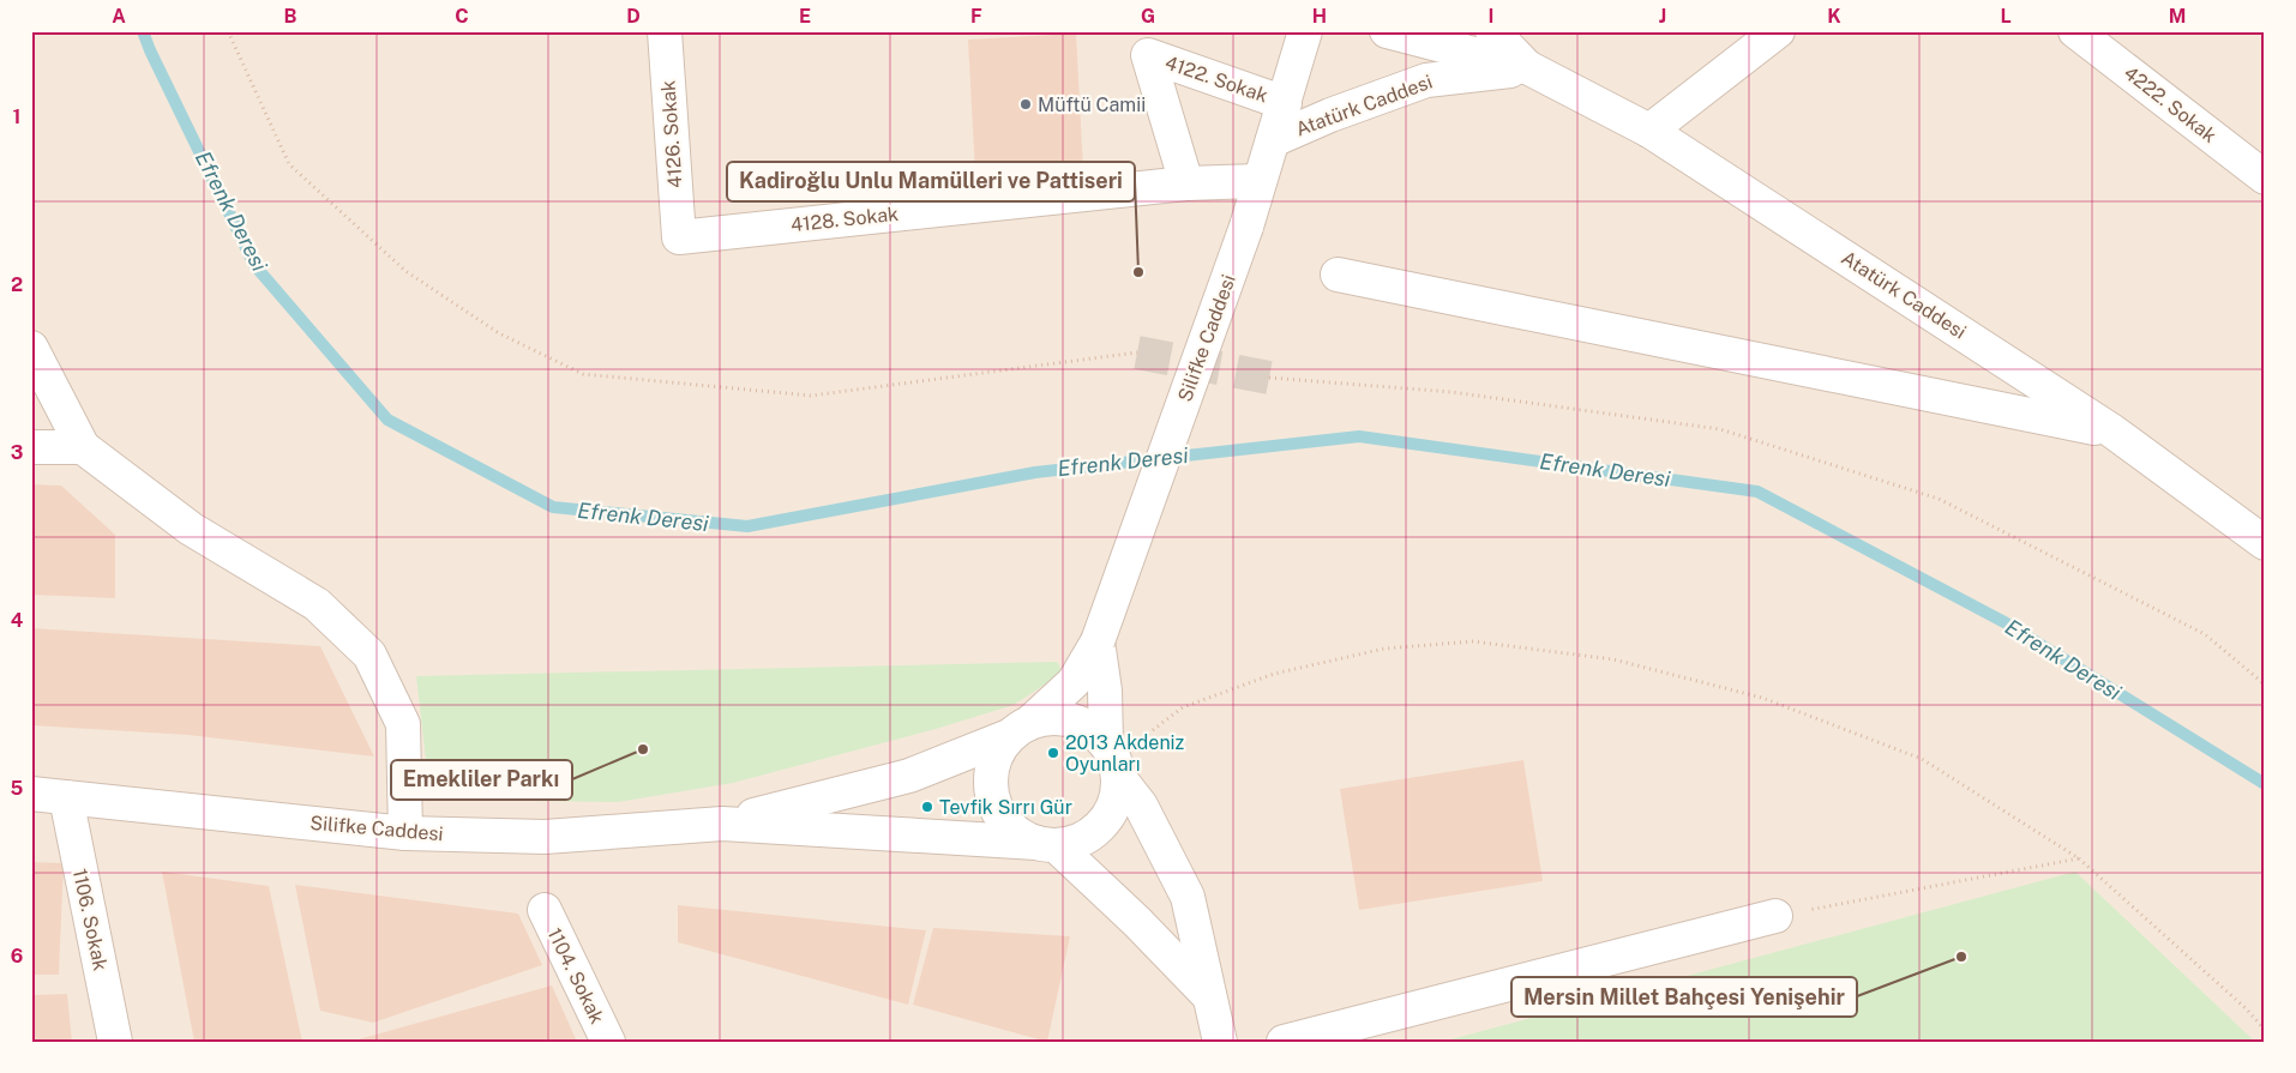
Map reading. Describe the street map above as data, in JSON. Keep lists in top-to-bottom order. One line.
{"streets":{"street":["4122. Sokak","4222. Sokak","Atatürk Caddesi","4126. Sokak","4128. Sokak","Silifke Caddesi","1106. Sokak","1104. Sokak"]},"crossings":[["4122. Sokak","4128. Sokak"],["4122. Sokak","Silifke Caddesi"],["Atatürk Caddesi","Silifke Caddesi"],["4126. Sokak","4128. Sokak"],["4128. Sokak","Silifke Caddesi"],["Silifke Caddesi","1106. Sokak"]],"water":["Efrenk Deresi"],"places":["Müftü Camii","Kadiroğlu Unlu Mamülleri ve Pattiseri","Emekliler Parkı","2013 Akdeniz Oyunları","Tevfik Sırrı Gür","Mersin Millet Bahçesi Yenişehir"],"grid":{"columns":["A","B","C","D","E","F","G","H","I","J","K","L","M"],"rows":["1","2","3","4","5","6"]}}
